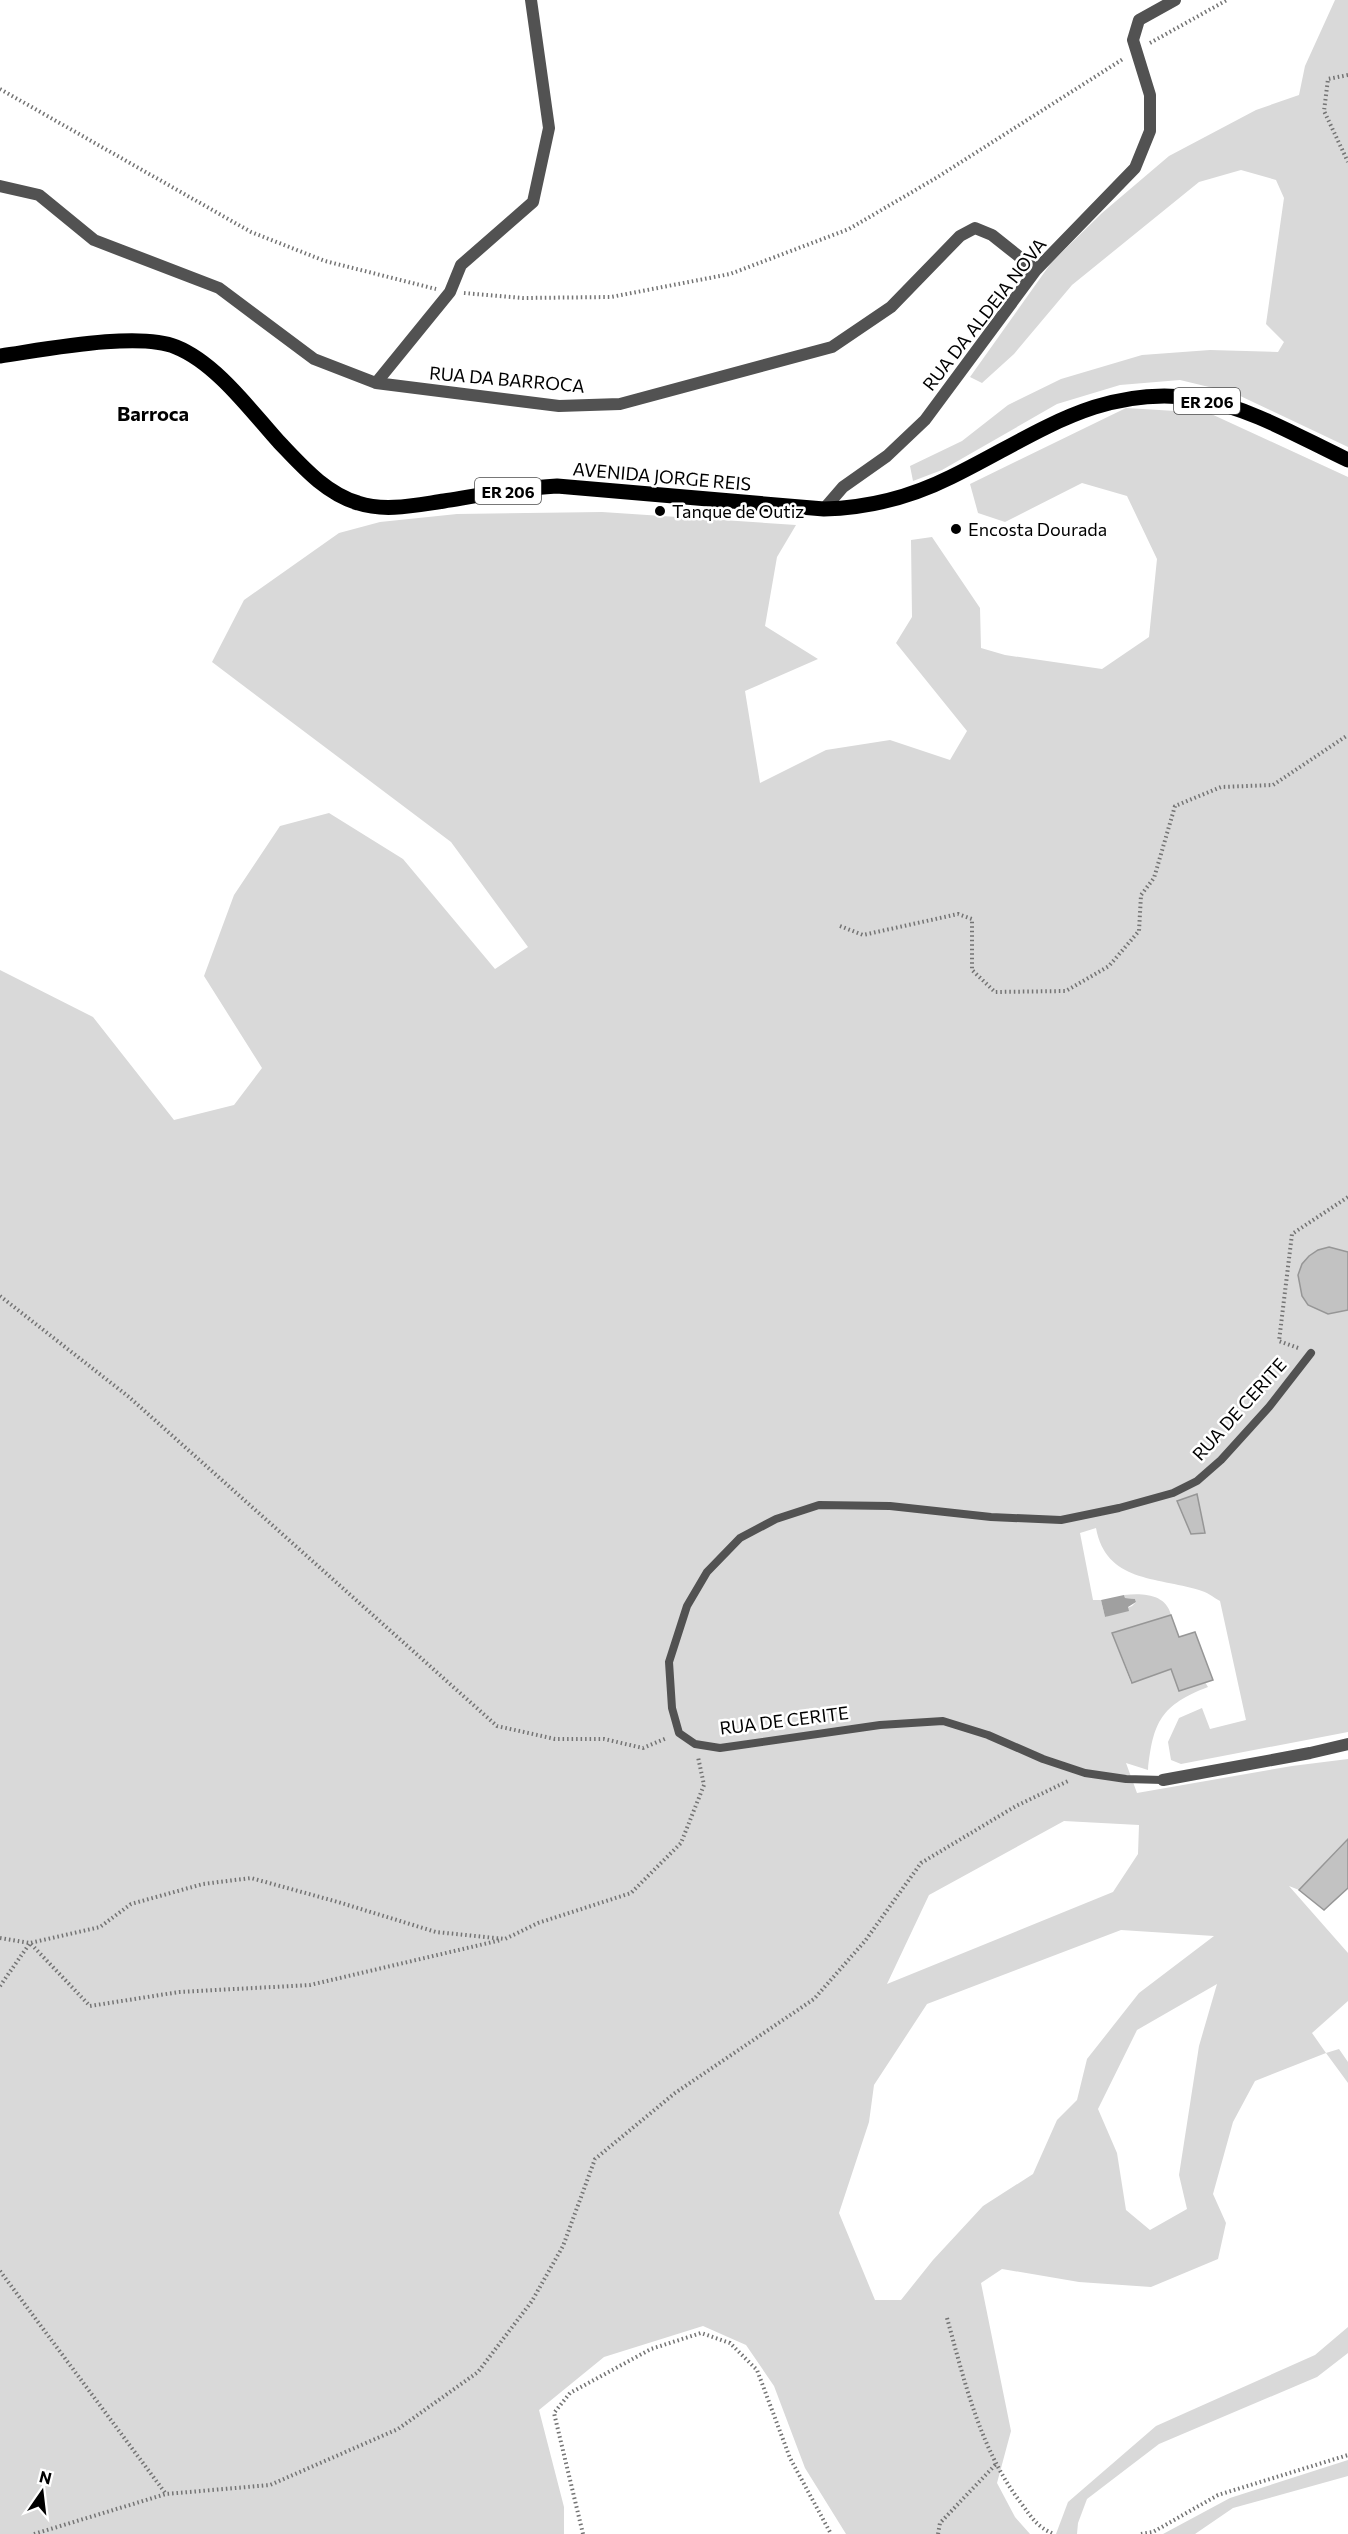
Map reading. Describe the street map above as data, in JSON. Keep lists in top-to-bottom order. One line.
{"streets":{"main road":["ER 206","AVENIDA JORGE REIS"],"street":["RUA DA ALDEIA NOVA","RUA DA BARROCA","RUA DE CERITE"]},"crossings":[["RUA DA ALDEIA NOVA","RUA DA BARROCA"],["RUA DA ALDEIA NOVA","AVENIDA JORGE REIS"]],"districts":["Barroca"],"places":["Tanque de Outiz","Encosta Dourada"],"north":"top"}
